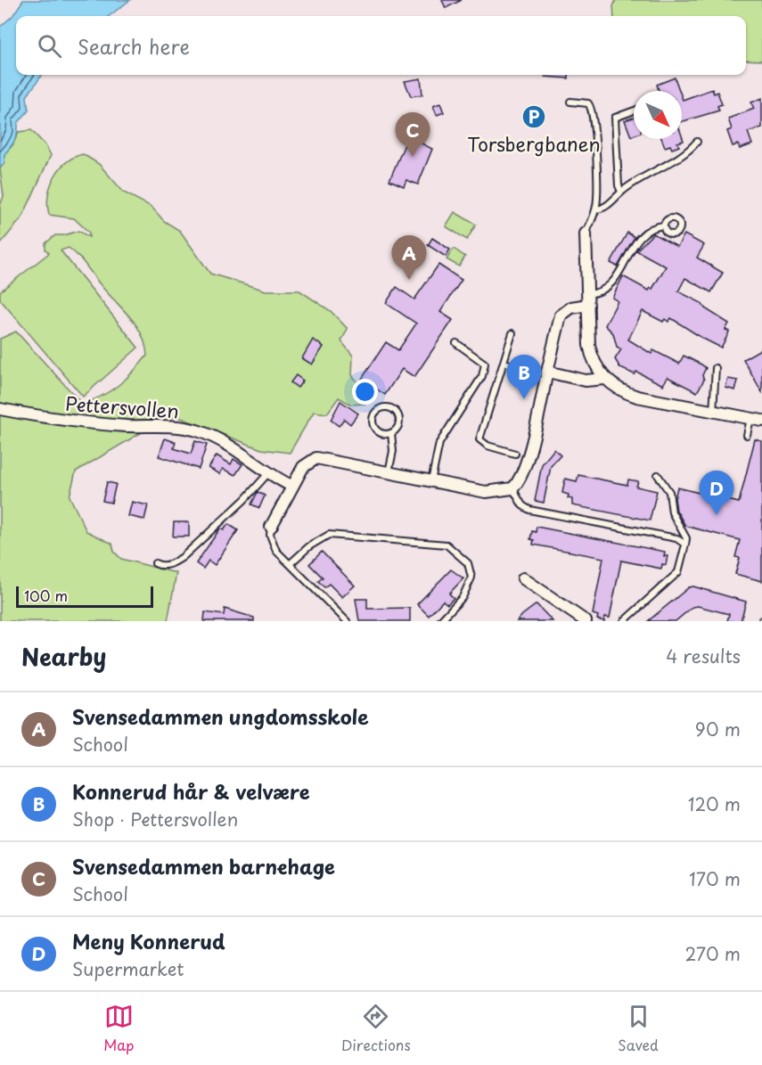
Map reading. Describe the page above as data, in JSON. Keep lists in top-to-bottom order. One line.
{"streets":{"street":["Pettersvollen"]},"places":{"parking":["Torsbergbanen"]},"scale_bar":"100 m","north":"bottom right","page":{"search":"Search here","pins":["C","A","B","D"],"scale":"100 m","heading":["Nearby","4 results"],"list":[{"mark":"A","name":"Svensedammen ungdomsskole","note":"School","value":"90 m"},{"mark":"B","name":"Konnerud hår & velvære","note":"Shop · Pettersvollen","value":"120 m"},{"mark":"C","name":"Svensedammen barnehage","note":"School","value":"170 m"},{"mark":"D","name":"Meny Konnerud","note":"Supermarket","value":"270 m"}],"nav":["Map","Directions","Saved"]}}
